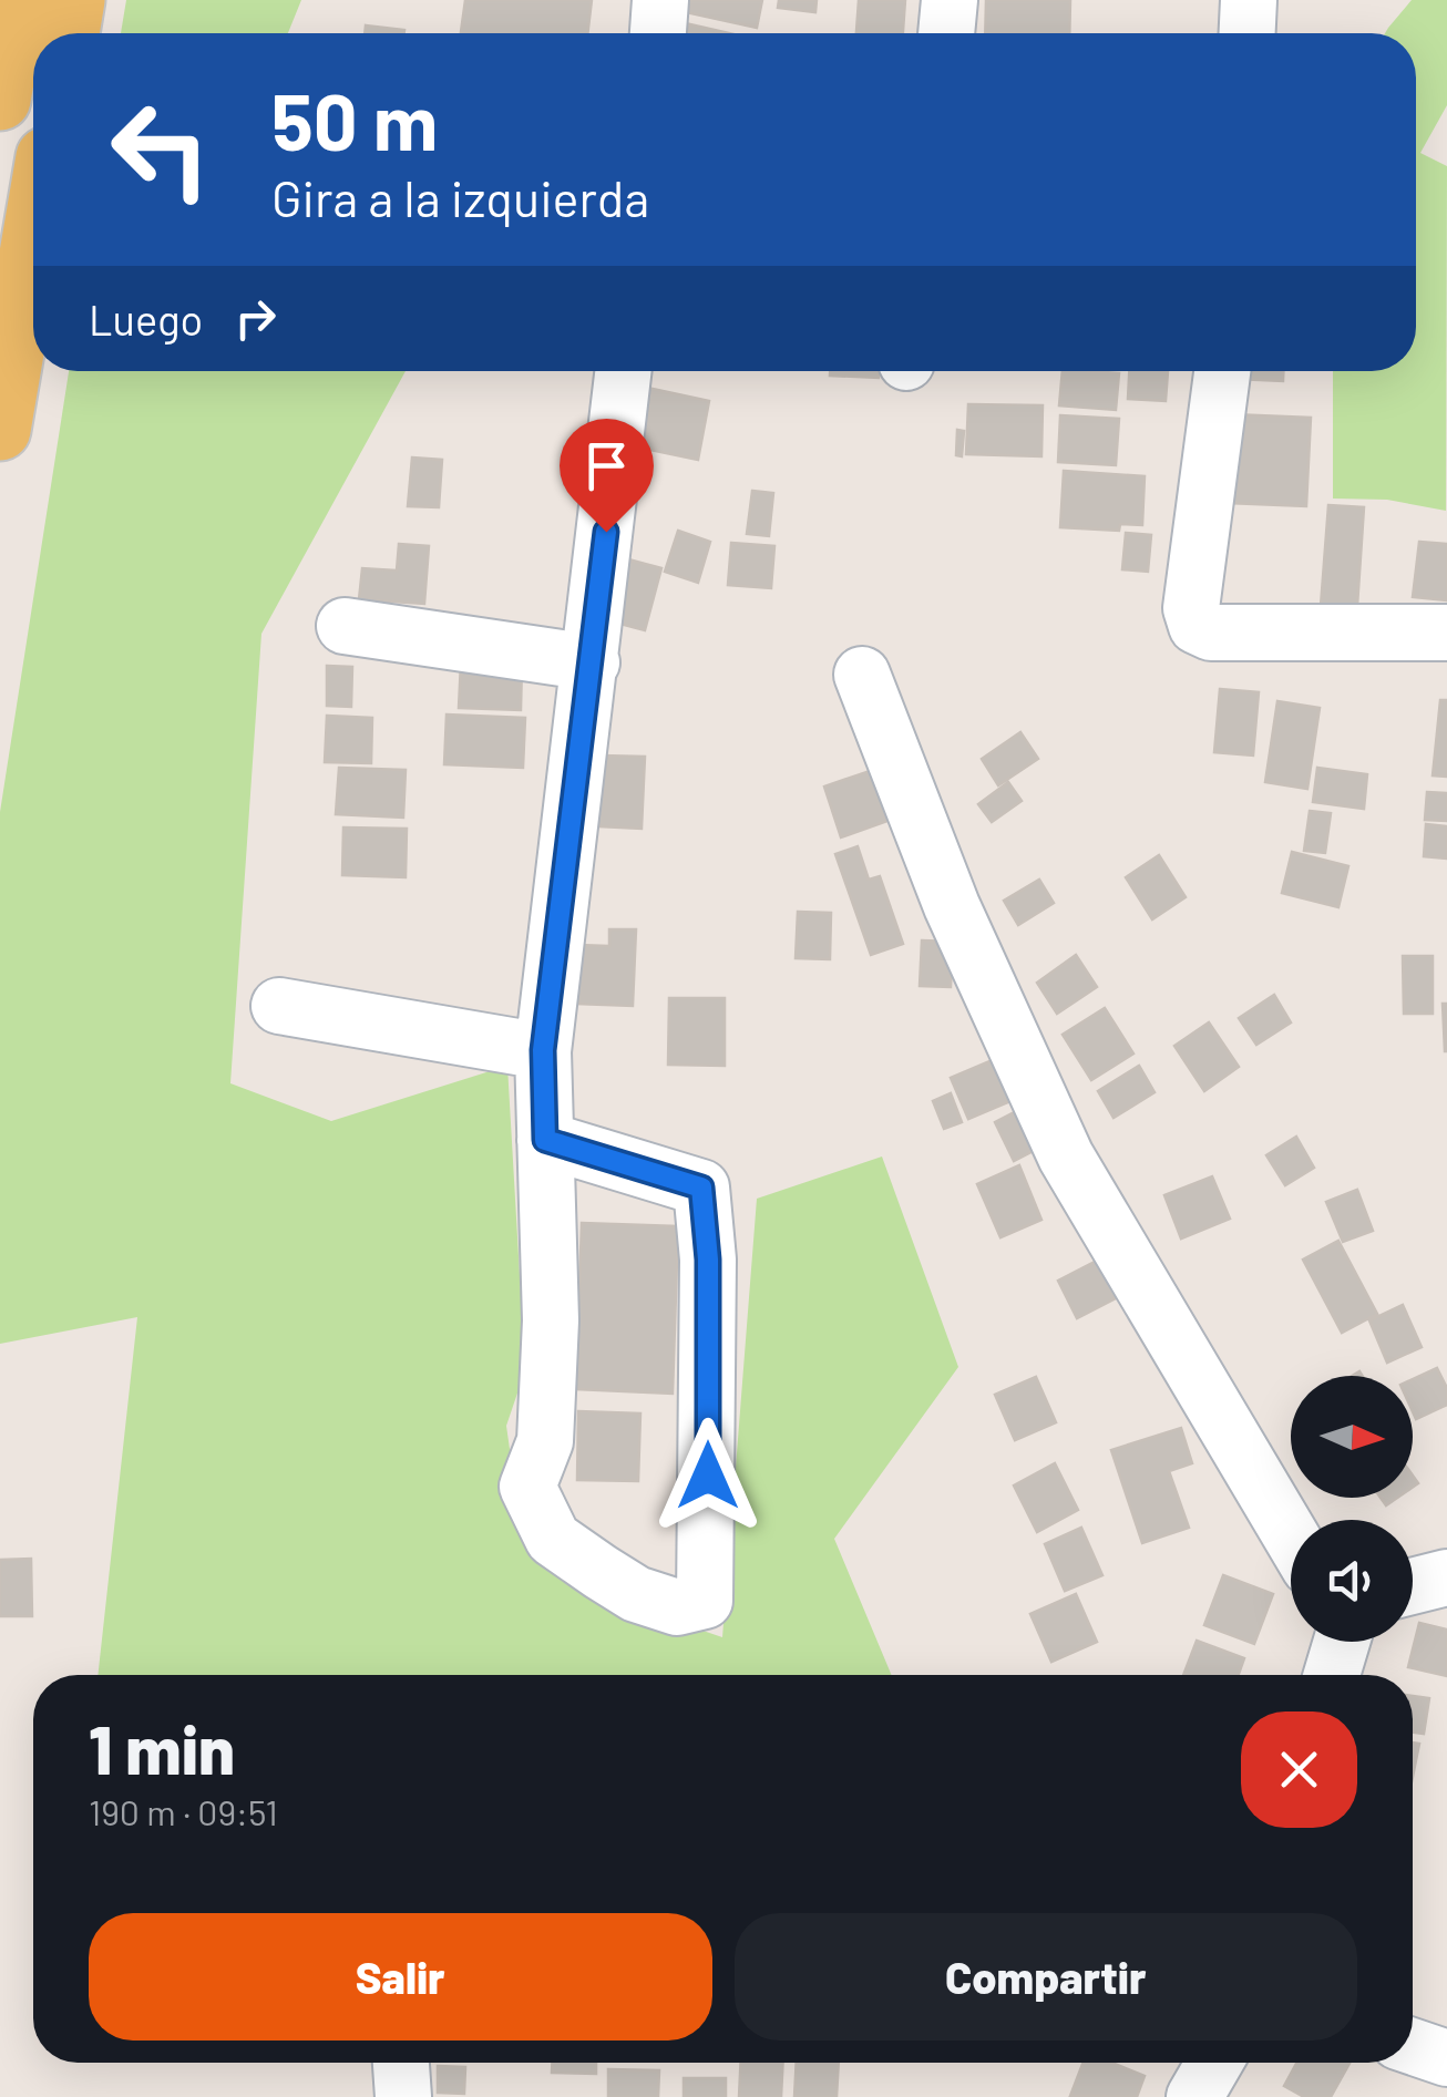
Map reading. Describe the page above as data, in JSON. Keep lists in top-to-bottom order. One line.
{"north":"right","page":{"turn":["50 m","Gira a la izquierda"],"then":"Luego","heading":["1 min","190 m · 09:51"],"buttons":["Salir","Compartir"]}}
